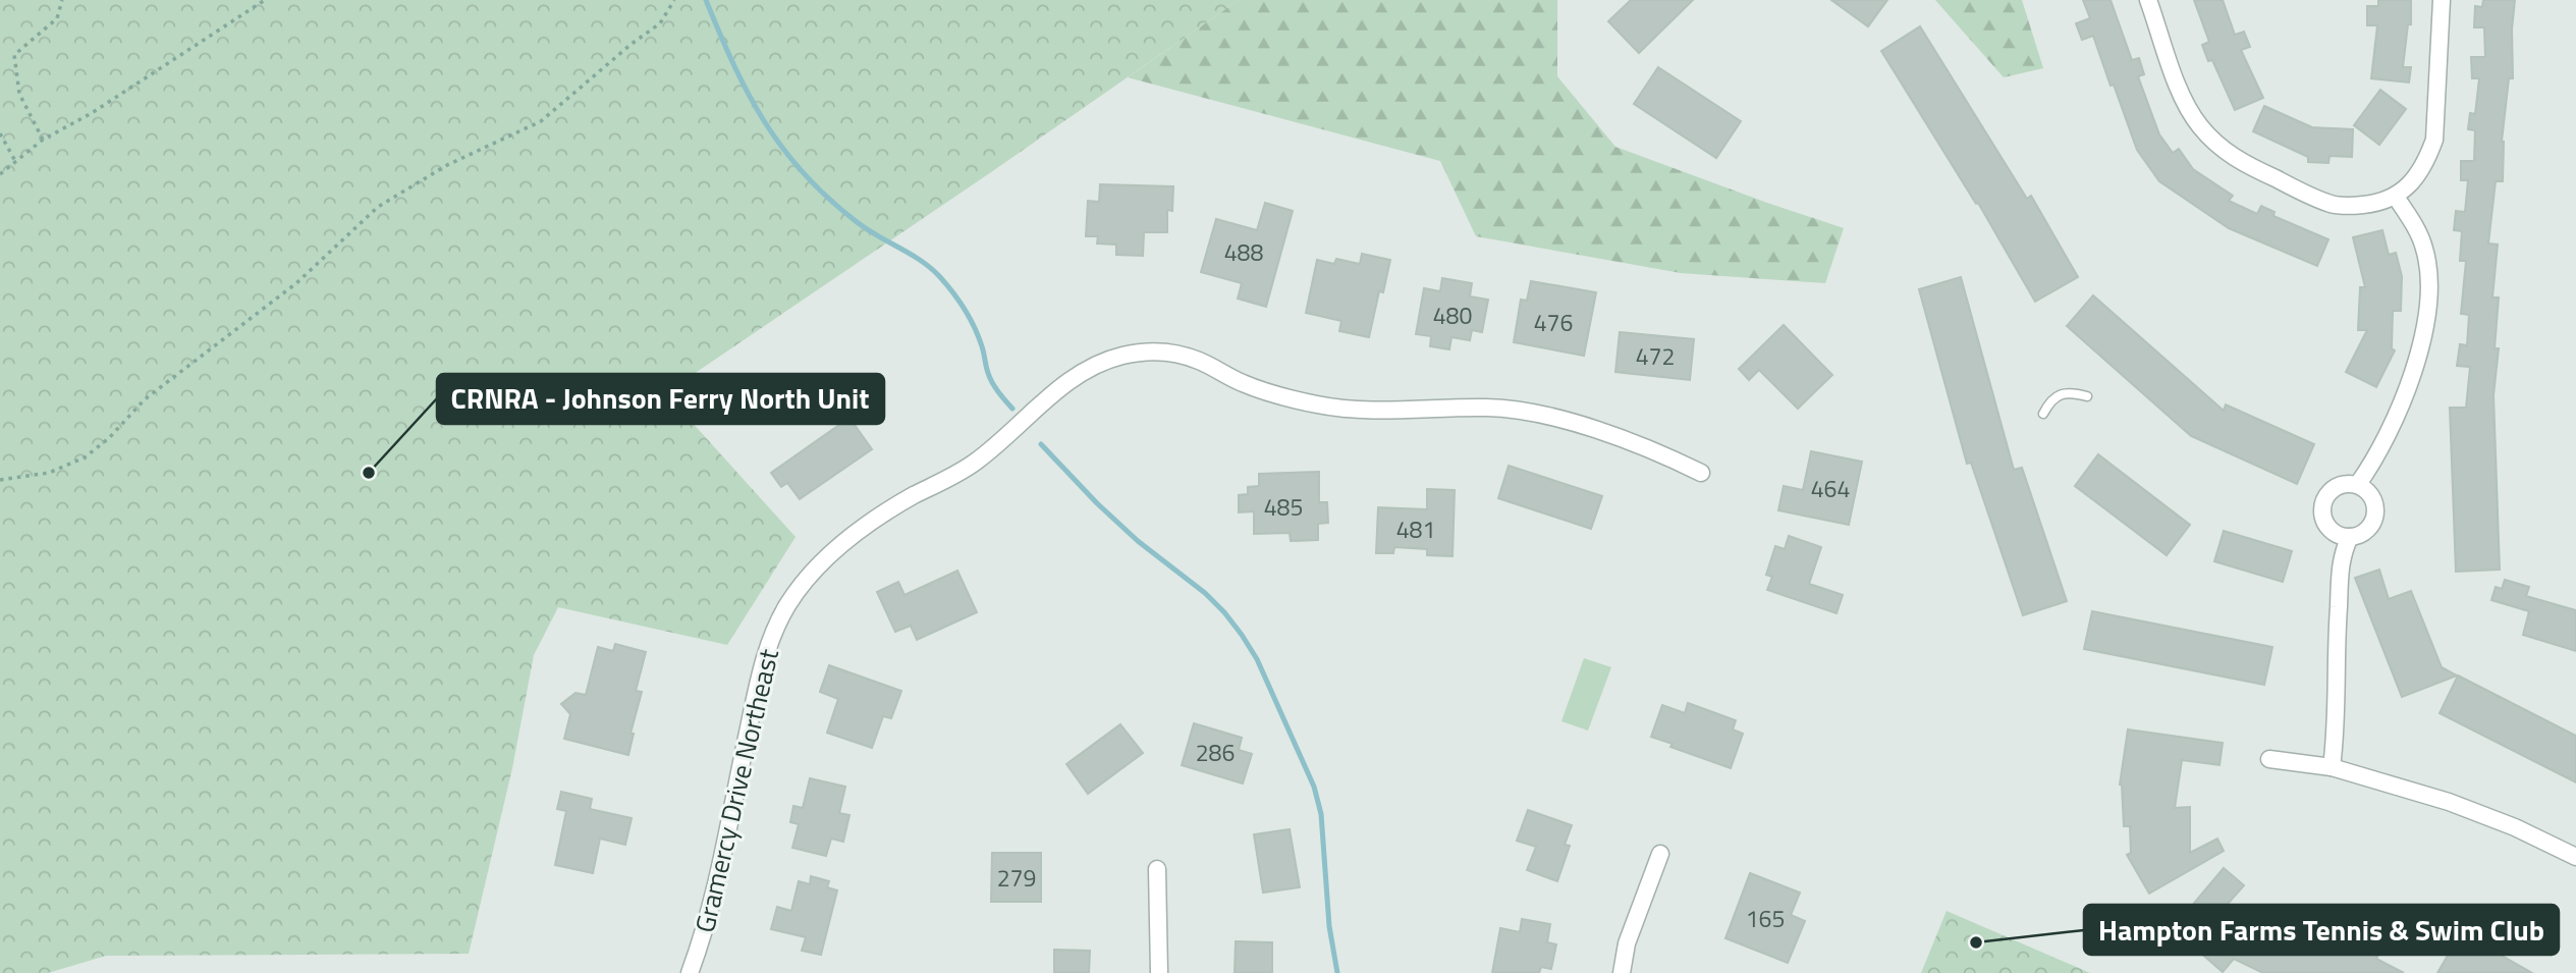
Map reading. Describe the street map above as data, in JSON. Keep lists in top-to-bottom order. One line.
{"streets":{"street":["Gramercy Drive Northeast"]},"places":["CRNRA - Johnson Ferry North Unit","Hampton Farms Tennis & Swim Club"],"house_numbers":["488","480","476","472","464","485","481","286","279","165"]}
